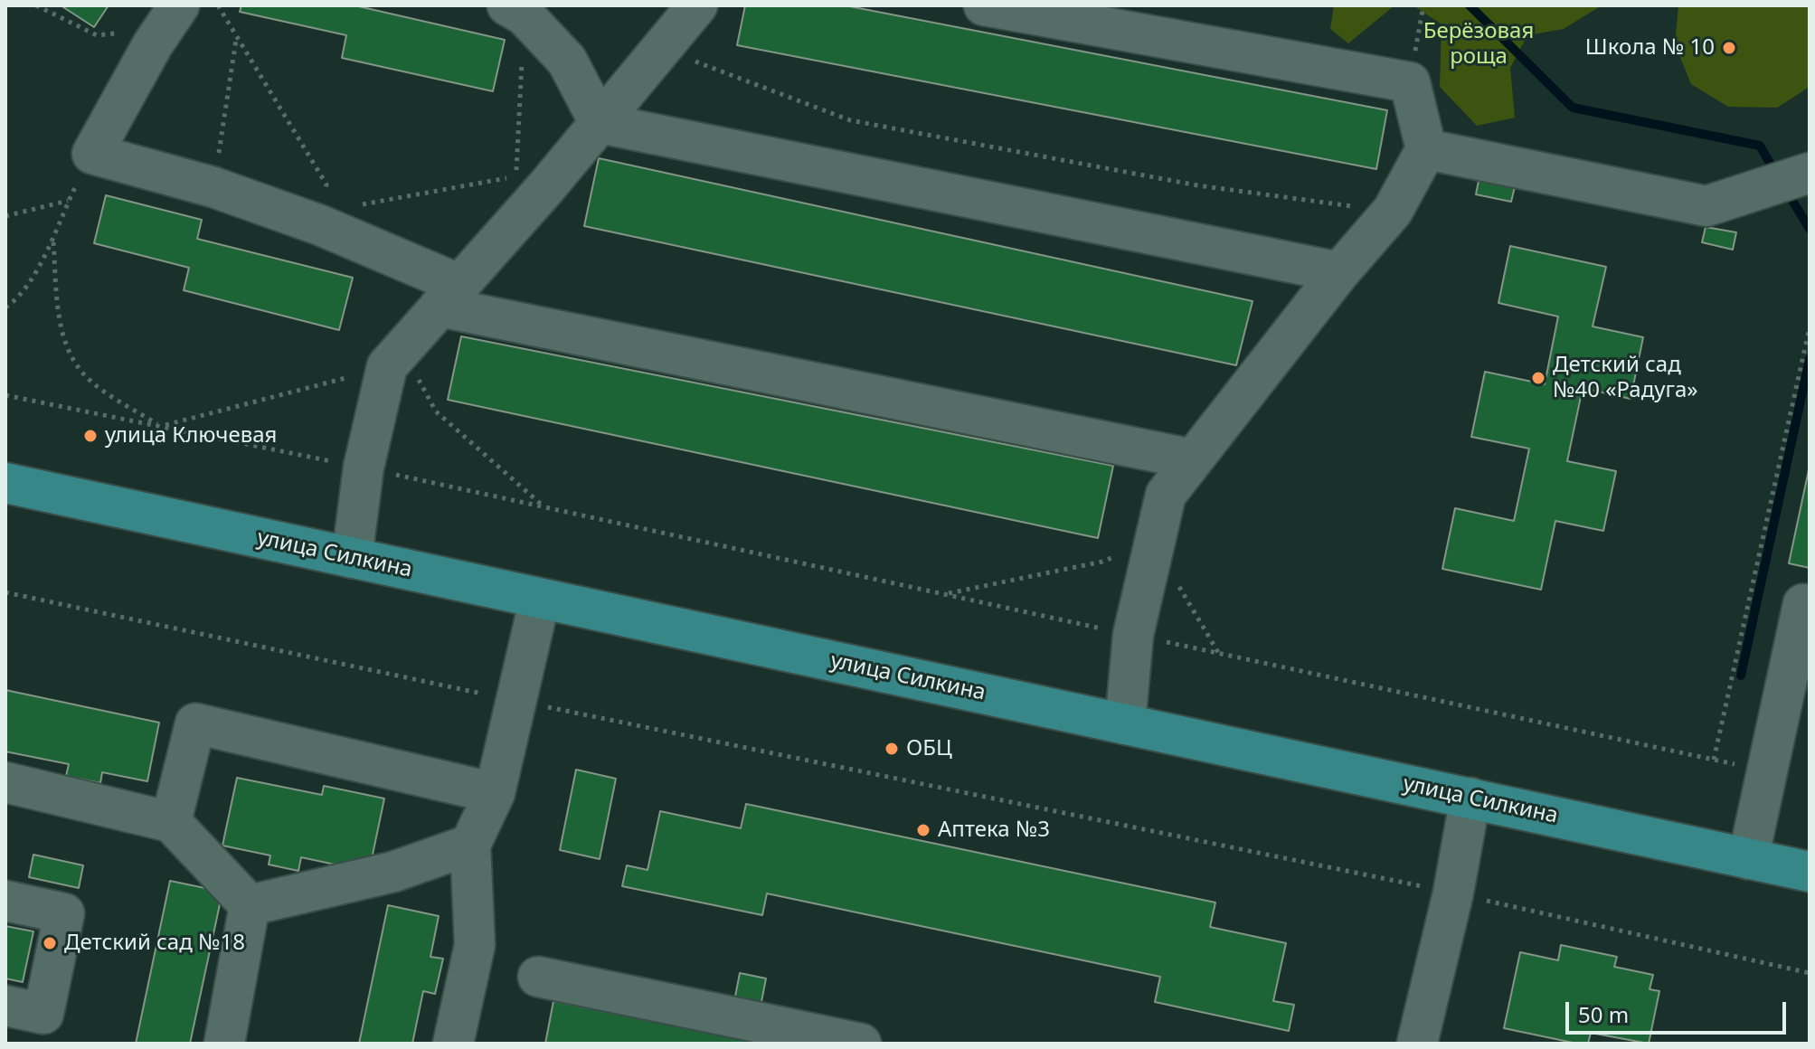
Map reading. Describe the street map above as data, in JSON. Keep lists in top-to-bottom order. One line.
{"streets":{"main road":["улица Силкина"]},"parks":["Берёзовая роща"],"places":["Школа № 10","Детский сад №40 «Радуга»","улица Ключевая","ОБЦ","Аптека №3","Детский сад №18"],"scale_bar":"50 m"}
